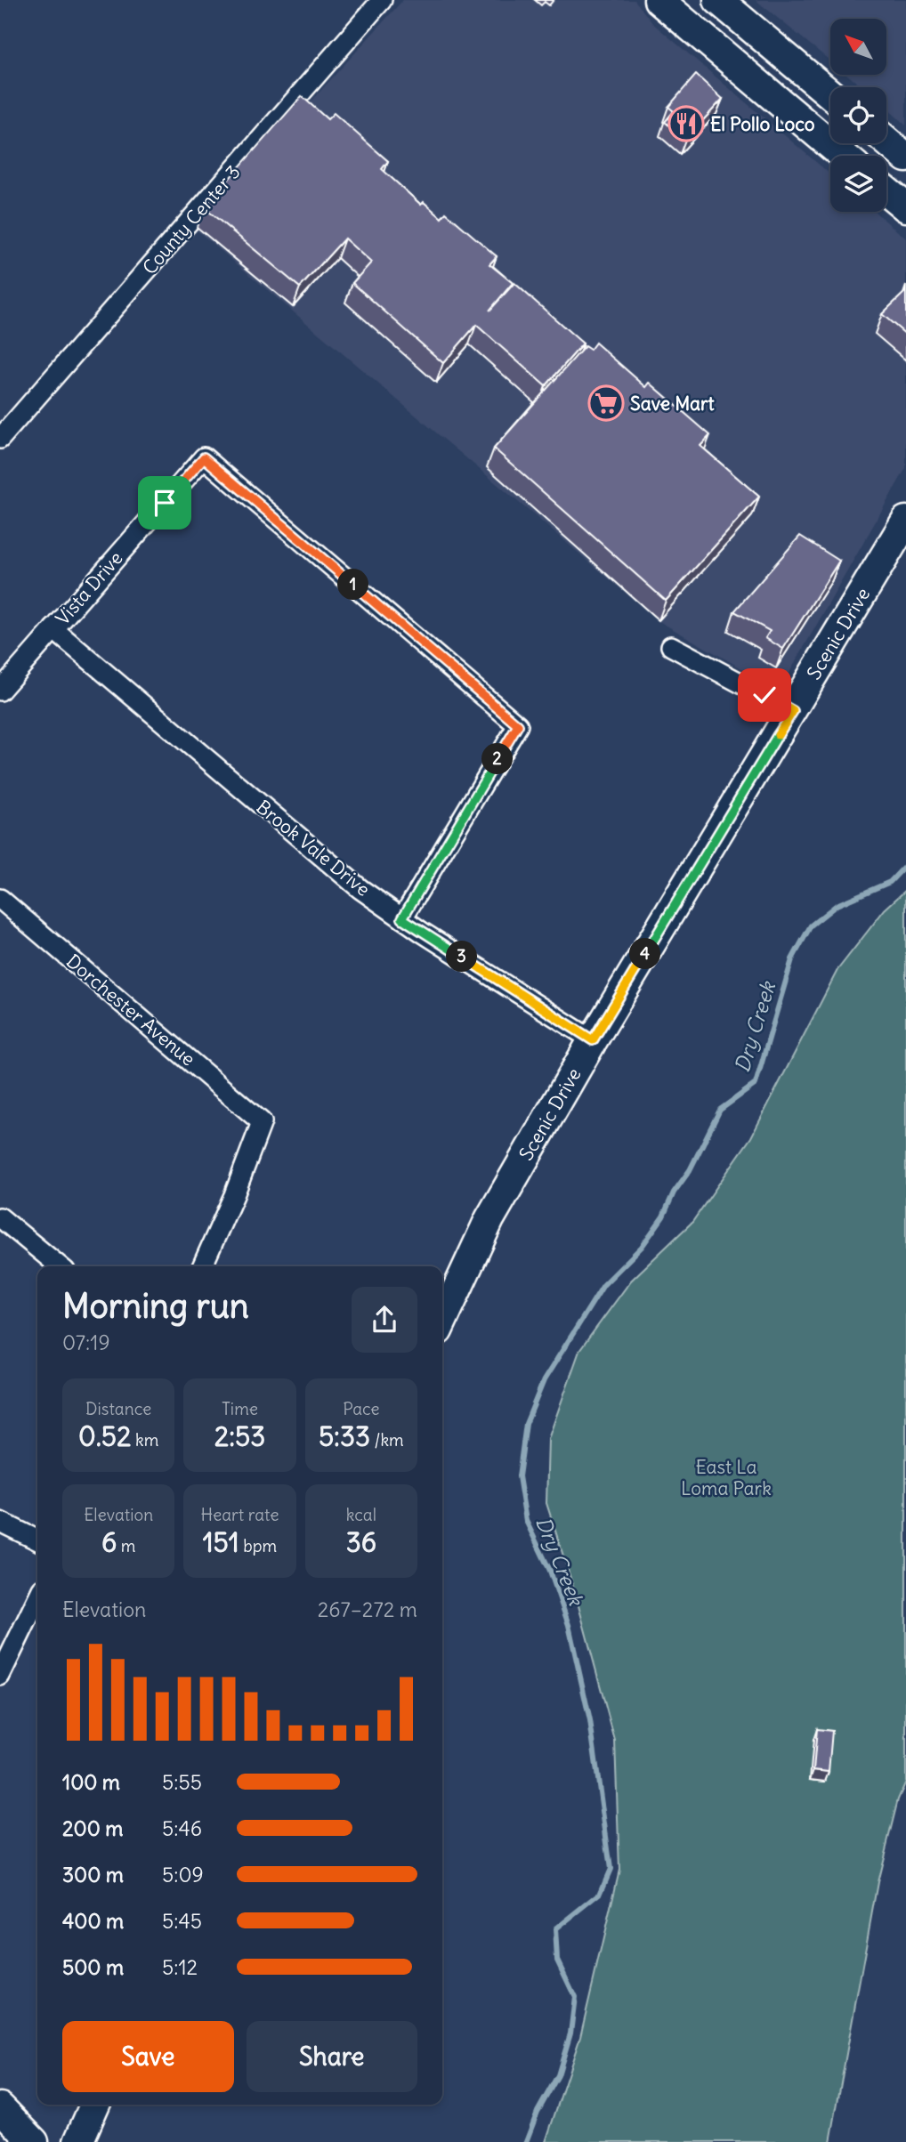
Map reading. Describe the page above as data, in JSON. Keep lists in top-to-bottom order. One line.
{"streets":{"main road":["Scenic Drive"],"street":["County Center 3","Vista Drive","Brook Vale Drive","Dorchester Avenue"]},"crossings":[["Vista Drive","Brook Vale Drive"],["Scenic Drive","Brook Vale Drive"]],"water":["Dry Creek"],"parks":["East La Loma Park"],"places":{"restaurant":["El Pollo Loco"],"supermarket":["Save Mart"]},"north":"top left","page":{"pins":["1","2","4","3"],"heading":["Morning run","07:19"],"stats":[["Distance","0.52 km"],["Time","2:53"],["Pace","5:33 /km"],["Elevation","6 m"],["Heart rate","151 bpm"],["kcal","36"]],"chart":["Elevation","267–272 m"],"list":[{"name":"100 m","note":"5:55"},{"name":"200 m","note":"5:46"},{"name":"300 m","note":"5:09"},{"name":"400 m","note":"5:45"},{"name":"500 m","note":"5:12"}],"buttons":["Save","Share"]}}
